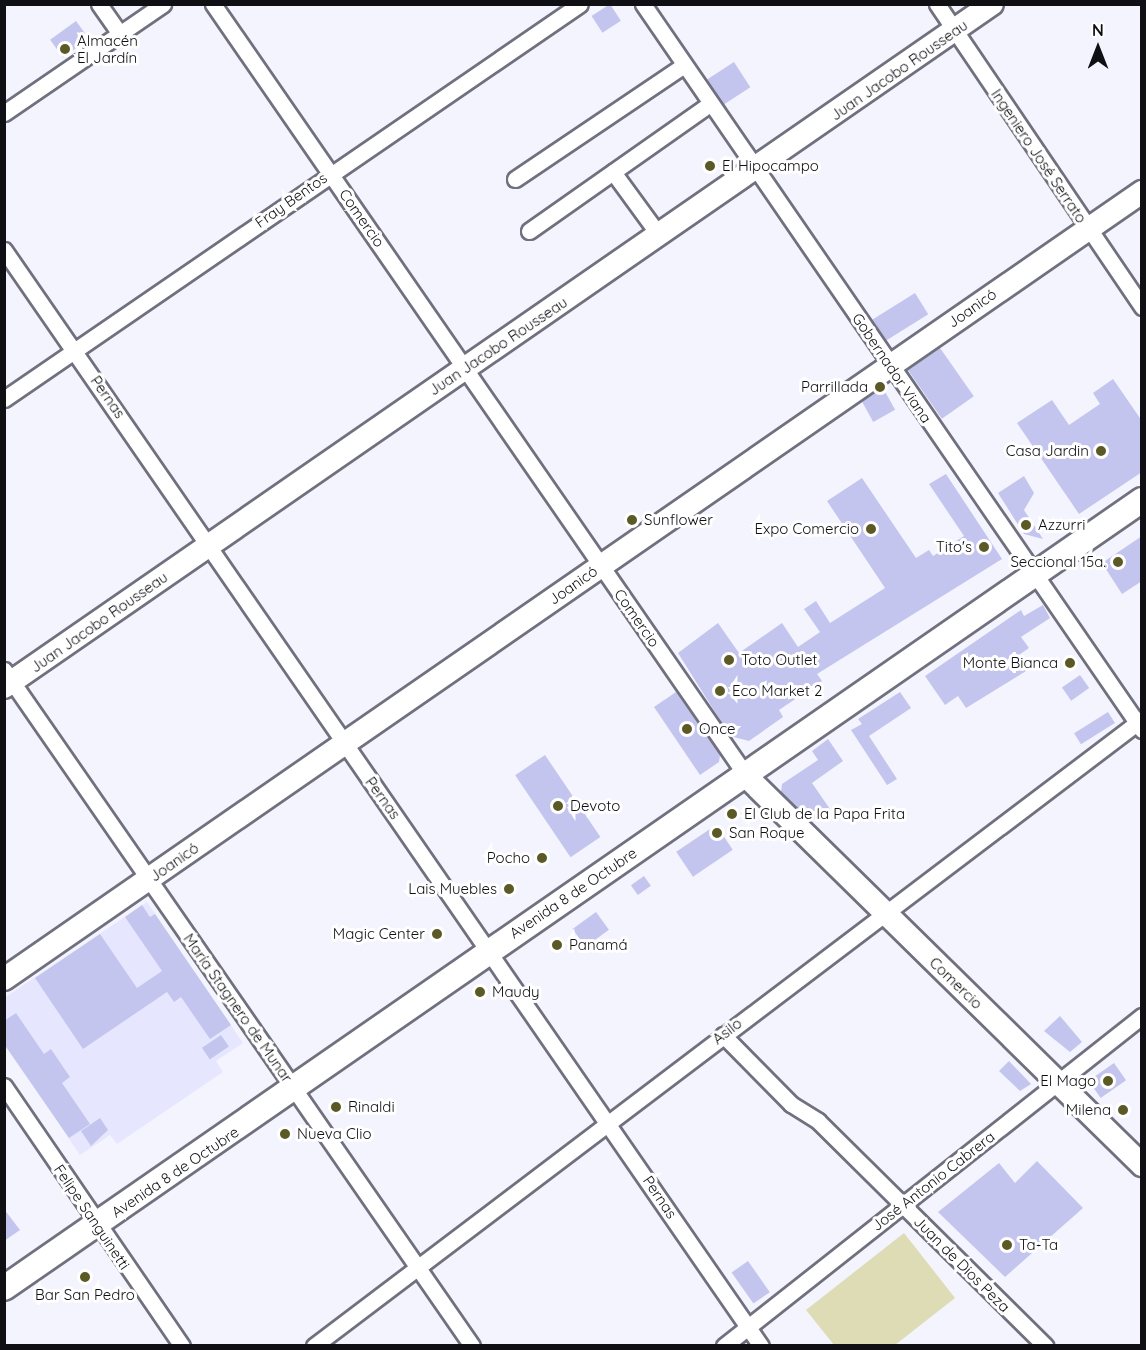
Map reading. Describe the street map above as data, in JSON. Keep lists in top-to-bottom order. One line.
{"streets":{"main road":["Avenida 8 de Octubre"],"street":["Juan Jacobo Rousseau","Ingeniero José Serrato","Fray Bentos","Comercio","Joanicó","Gobernador Viana","Pernas","María Stagnero de Munar","Asilo","José Antonio Cabrera","Felipe Sanguinetti","Juan de Dios Peza"]},"crossings":[["Juan Jacobo Rousseau","Ingeniero José Serrato"],["Juan Jacobo Rousseau","Comercio"],["Juan Jacobo Rousseau","Gobernador Viana"],["Juan Jacobo Rousseau","Pernas"],["Juan Jacobo Rousseau","María Stagnero de Munar"],["Ingeniero José Serrato","Joanicó"],["Fray Bentos","Comercio"],["Fray Bentos","Pernas"],["Comercio","Joanicó"],["Comercio","Avenida 8 de Octubre"],["Comercio","Asilo"],["Comercio","José Antonio Cabrera"],["Joanicó","Gobernador Viana"],["Joanicó","Pernas"],["Joanicó","María Stagnero de Munar"],["Gobernador Viana","Avenida 8 de Octubre"],["Gobernador Viana","Asilo"],["Pernas","Avenida 8 de Octubre"],["Pernas","Asilo"],["Pernas","José Antonio Cabrera"],["Avenida 8 de Octubre","María Stagnero de Munar"],["Avenida 8 de Octubre","Felipe Sanguinetti"],["María Stagnero de Munar","Asilo"],["Asilo","Juan de Dios Peza"],["José Antonio Cabrera","Juan de Dios Peza"]],"places":["Almacén El Jardín","El Hipocampo","Parrillada","Casa Jardin","Sunflower","Azzurri","Expo Comercio","Tito's","Seccional 15a.","Toto Outlet","Monte Bianca","Eco Market 2","Once","Devoto","El Club de la Papa Frita","San Roque","Pocho","Lais Muebles","Magic Center","Panamá","Maudy","El Mago","Rinaldi","Milena","Nueva Clio","Ta-Ta","Bar San Pedro"],"north":"top"}
